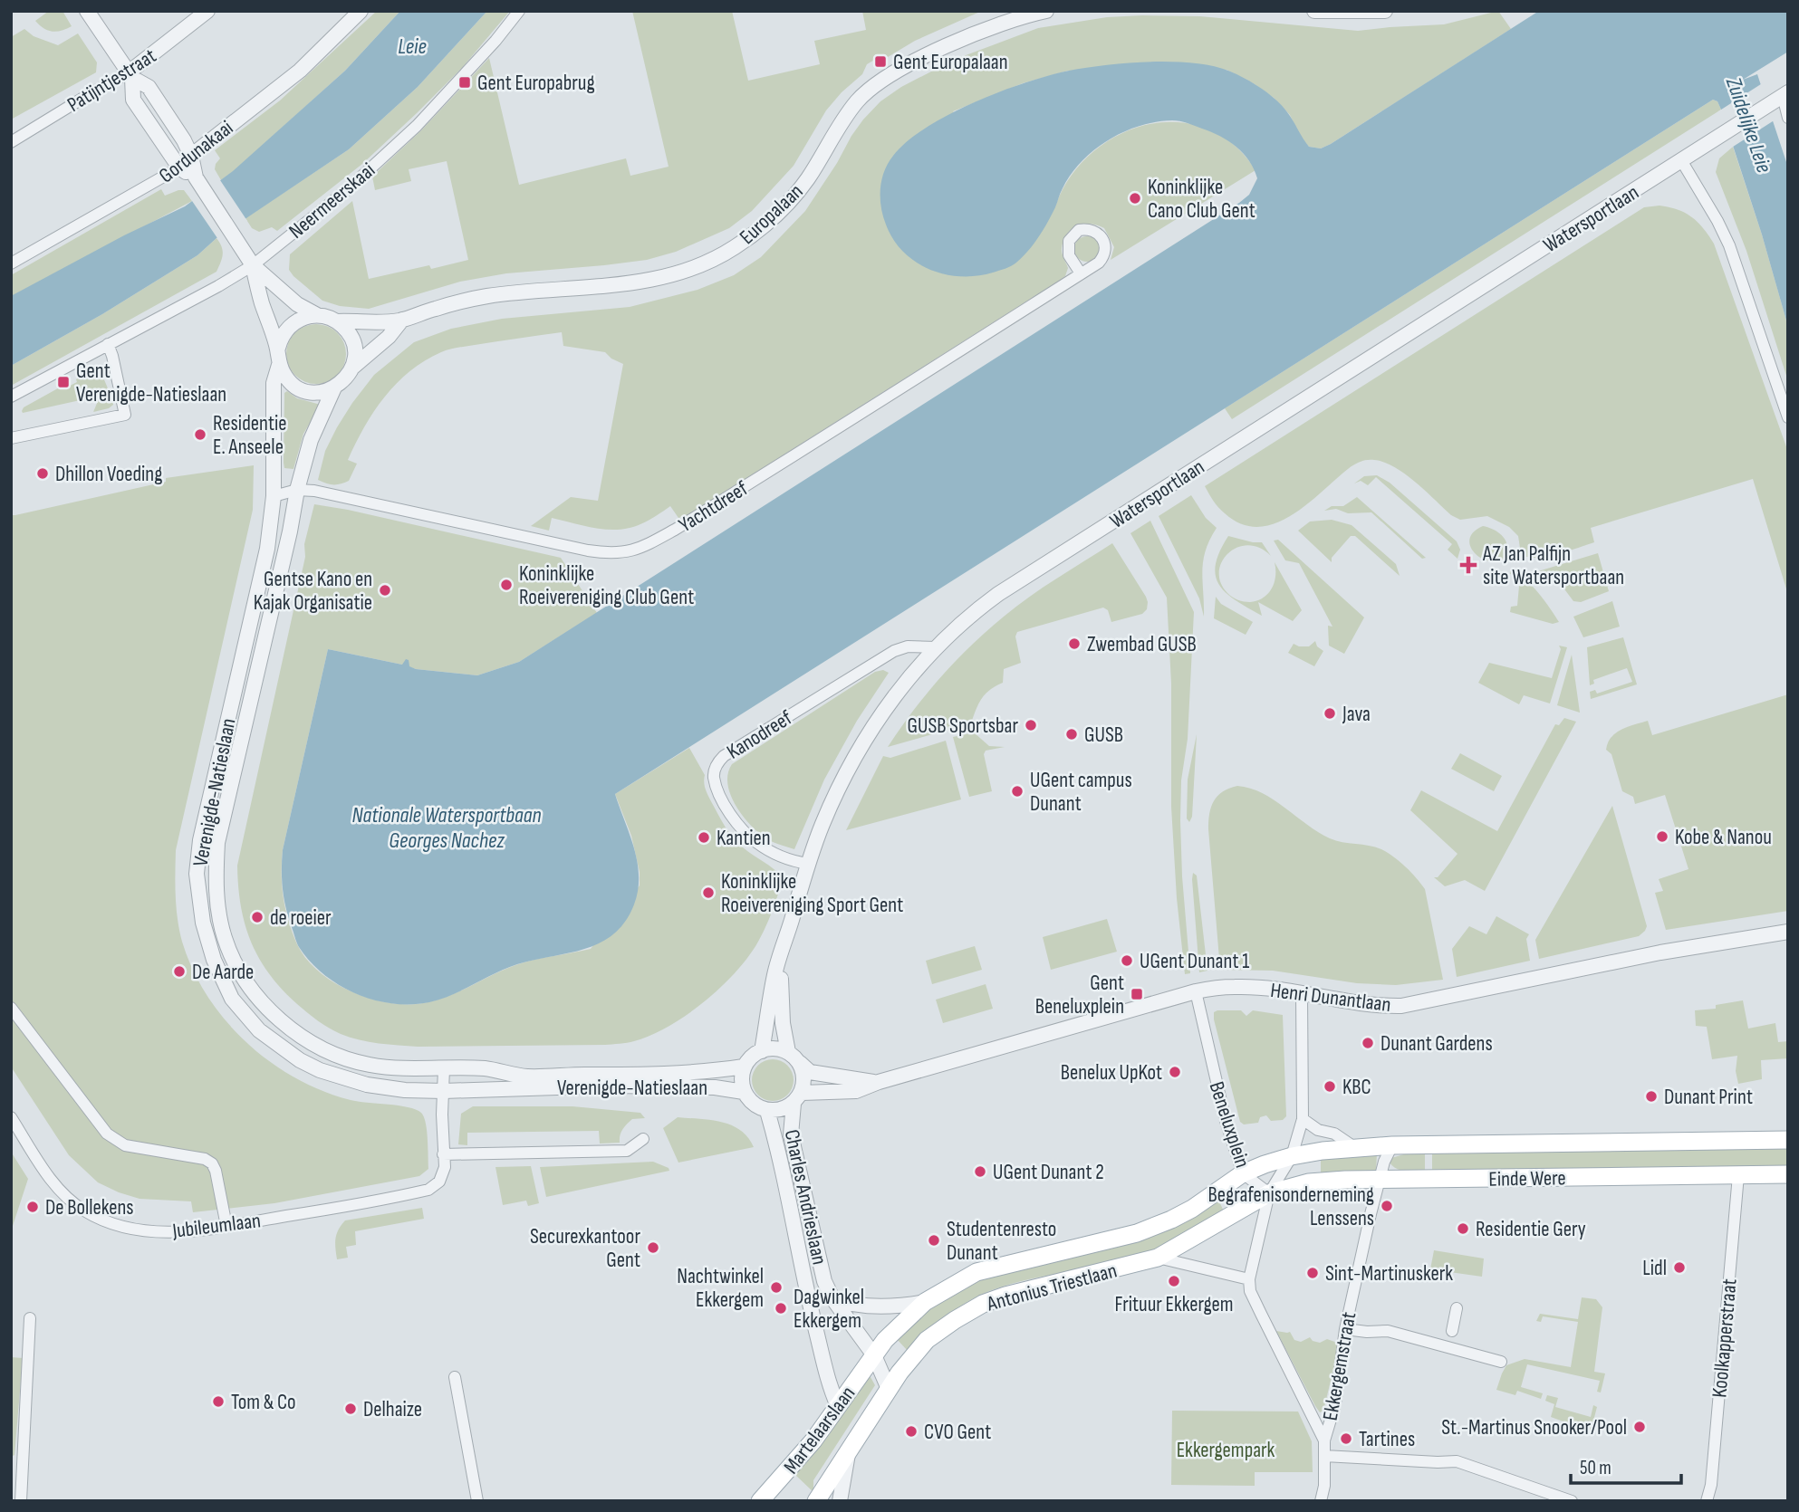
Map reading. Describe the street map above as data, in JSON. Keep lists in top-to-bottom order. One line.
{"streets":{"main road":["Einde Were","Antonius Triestlaan","Martelaarslaan"],"street":["Patijntjestraat","Gordunakaai","Neermeerskaai","Europalaan","Watersportlaan","Yachtdreef","Kanodreef","Verenigde-Natieslaan","Henri Dunantlaan","Beneluxplein","Charles Andrieslaan","Jubileumlaan","Koolkapperstraat","Ekkergemstraat"]},"crossings":[["Neermeerskaai","Verenigde-Natieslaan"],["Europalaan","Verenigde-Natieslaan"],["Watersportlaan","Kanodreef"],["Watersportlaan","Verenigde-Natieslaan"],["Watersportlaan","Henri Dunantlaan"],["Watersportlaan","Charles Andrieslaan"],["Yachtdreef","Verenigde-Natieslaan"],["Verenigde-Natieslaan","Henri Dunantlaan"],["Verenigde-Natieslaan","Charles Andrieslaan"],["Verenigde-Natieslaan","Jubileumlaan"],["Henri Dunantlaan","Beneluxplein"],["Henri Dunantlaan","Charles Andrieslaan"],["Beneluxplein","Einde Were"],["Beneluxplein","Antonius Triestlaan"],["Einde Were","Antonius Triestlaan"],["Einde Were","Koolkapperstraat"],["Einde Were","Ekkergemstraat"],["Charles Andrieslaan","Antonius Triestlaan"],["Charles Andrieslaan","Martelaarslaan"],["Antonius Triestlaan","Martelaarslaan"]],"water":["Leie","Zuidelijke Leie","Nationale Watersportbaan Georges Nachez"],"parks":["Ekkergempark"],"places":{"transit":["Gent Europalaan","Gent Europabrug","Gent Verenigde-Natieslaan","Gent Beneluxplein"],"other":["Koninklijke Cano Club Gent","Residentie E. Anseele","Dhillon Voeding","Koninklijke Roeivereniging Club Gent","Gentse Kano en Kajak Organisatie","Zwembad GUSB","Java","GUSB Sportsbar","GUSB","UGent campus Dunant","Kobe & Nanou","Kantien","Koninklijke Roeivereniging Sport Gent","de roeier","UGent Dunant 1","De Aarde","Dunant Gardens","Benelux UpKot","KBC","Dunant Print","UGent Dunant 2","Begrafenisonderneming Lenssens","De Bollekens","Residentie Gery","Studentenresto Dunant","Securexkantoor Gent","Lidl","Sint-Martinuskerk","Frituur Ekkergem","Nachtwinkel Ekkergem","Dagwinkel Ekkergem","Tom & Co","Delhaize","St.-Martinus Snooker/Pool","CVO Gent","Tartines"],"health":["AZ Jan Palfijn site Watersportbaan"]},"scale_bar":"50 m"}
